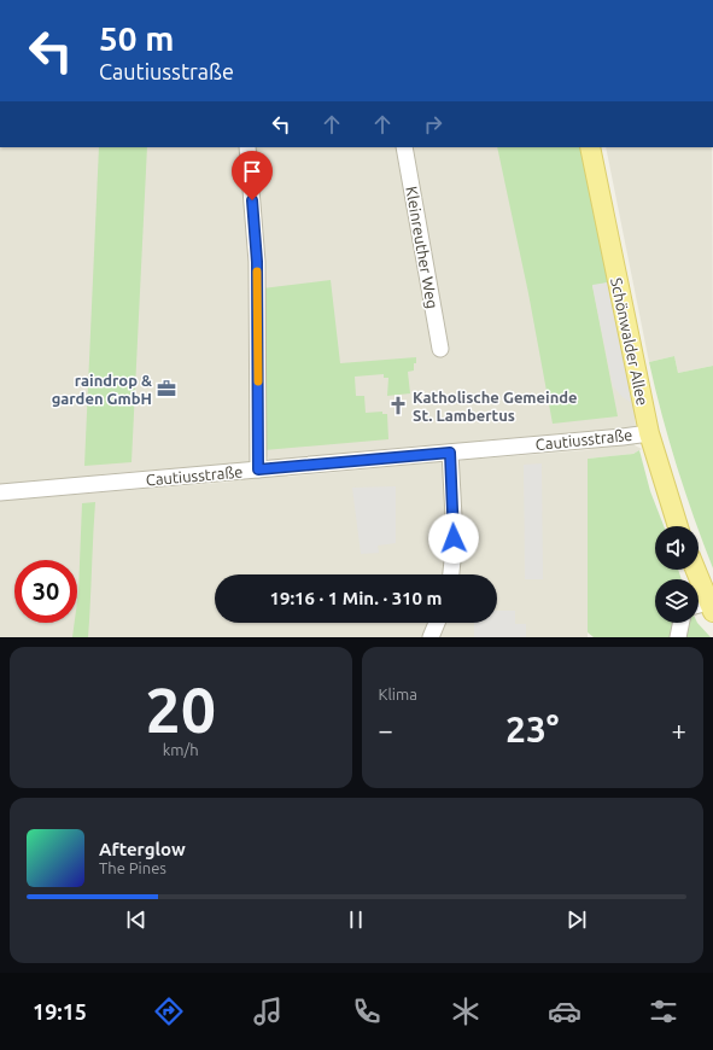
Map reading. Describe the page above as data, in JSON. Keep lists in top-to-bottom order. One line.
{"streets":{"main road":["Schönwalder Allee"],"street":["Kleinreuther Weg","Cautiusstraße"]},"crossings":[["Schönwalder Allee","Cautiusstraße"]],"places":{"office":["raindrop & garden GmbH"],"church":["Katholische Gemeinde St. Lambertus"]},"page":{"turn":["50 m","Cautiusstraße"],"limit":"30","trip":"19:16 · 1 Min. · 310 m","tile":[["20","km/h"],"Klima"],"heat":["−","23°","+"],"song":["Afterglow","The Pines"],"tabs":"19:15"}}
